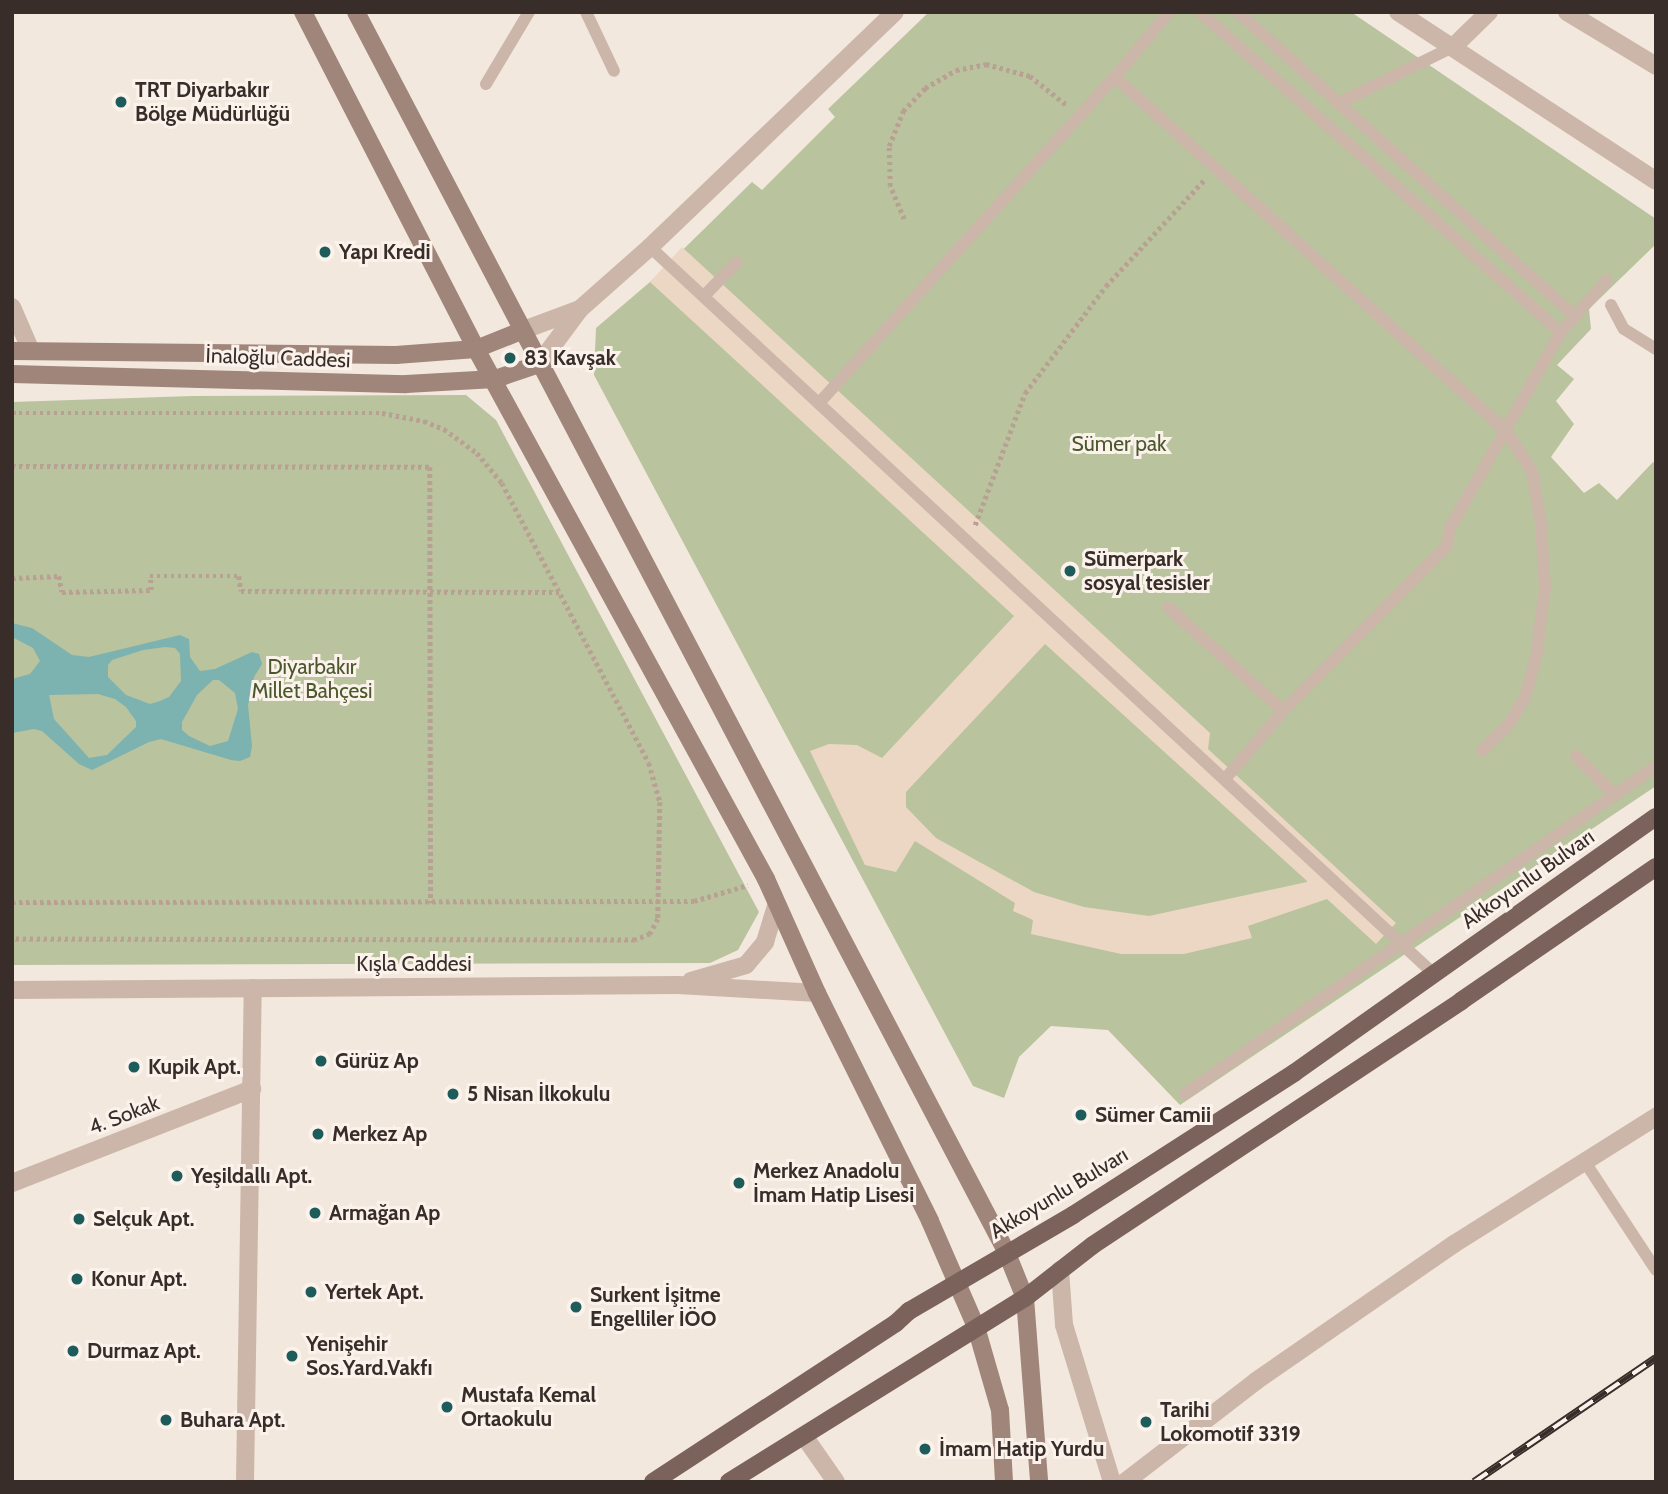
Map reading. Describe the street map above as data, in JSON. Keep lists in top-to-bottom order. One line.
{"streets":{"main road":["İnaloğlu Caddesi","Akkoyunlu Bulvarı"],"street":["Kışla Caddesi","4. Sokak"]},"parks":["Sümer pak","Diyarbakır Millet Bahçesi"],"places":["TRT Diyarbakır Bölge Müdürlüğü","Yapı Kredi","83 Kavşak","Sümerpark sosyal tesisler","Gürüz Ap","Kupik Apt.","5 Nisan İlkokulu","Sümer Camii","Merkez Ap","Yeşildallı Apt.","Merkez Anadolu İmam Hatip Lisesi","Armağan Ap","Selçuk Apt.","Konur Apt.","Yertek Apt.","Surkent İşitme Engelliler İÖO","Durmaz Apt.","Yenişehir Sos.Yard.Vakfı","Mustafa Kemal Ortaokulu","Buhara Apt.","Tarihi Lokomotif 3319","İmam Hatip Yurdu"]}
